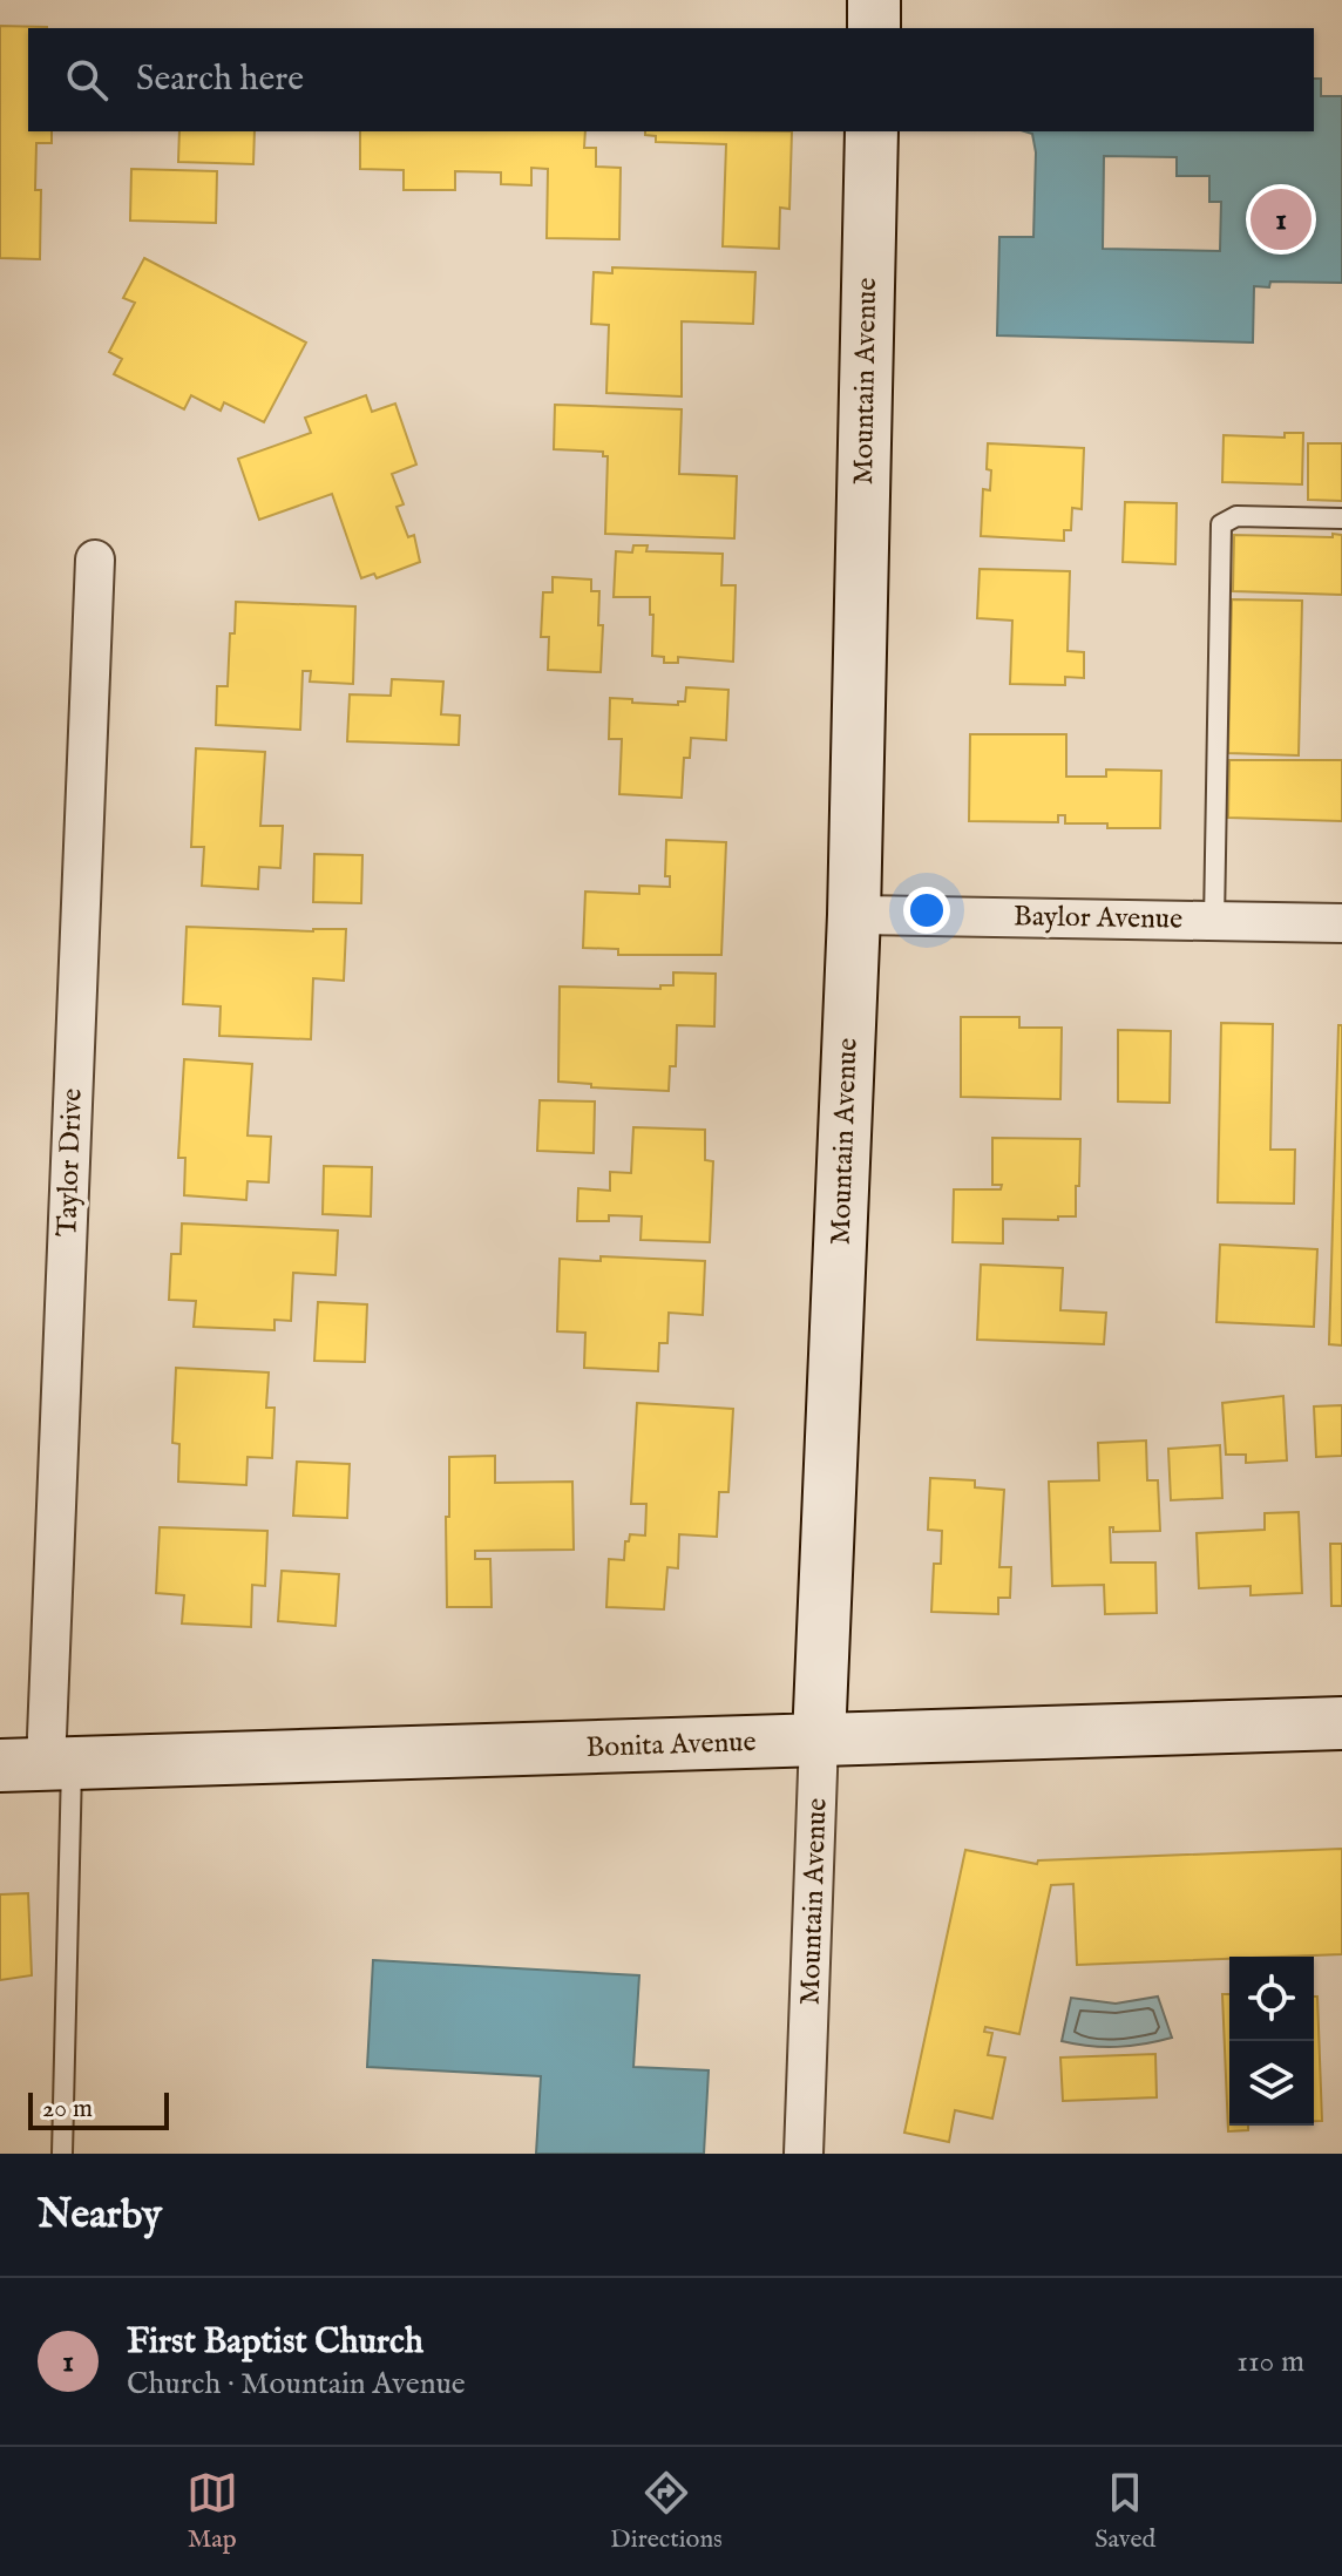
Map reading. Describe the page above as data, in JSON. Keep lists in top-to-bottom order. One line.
{"streets":{"main road":["Mountain Avenue","Bonita Avenue"],"street":["Baylor Avenue","Taylor Drive"]},"crossings":[["Mountain Avenue","Baylor Avenue"],["Mountain Avenue","Bonita Avenue"],["Taylor Drive","Bonita Avenue"]],"scale_bar":"20 m","page":{"search":"Search here","pins":"1","scale":"20 m","heading":"Nearby","list":[{"mark":"1","name":"First Baptist Church","note":"Church · Mountain Avenue","value":"110 m"}],"nav":["Map","Directions","Saved"]}}
